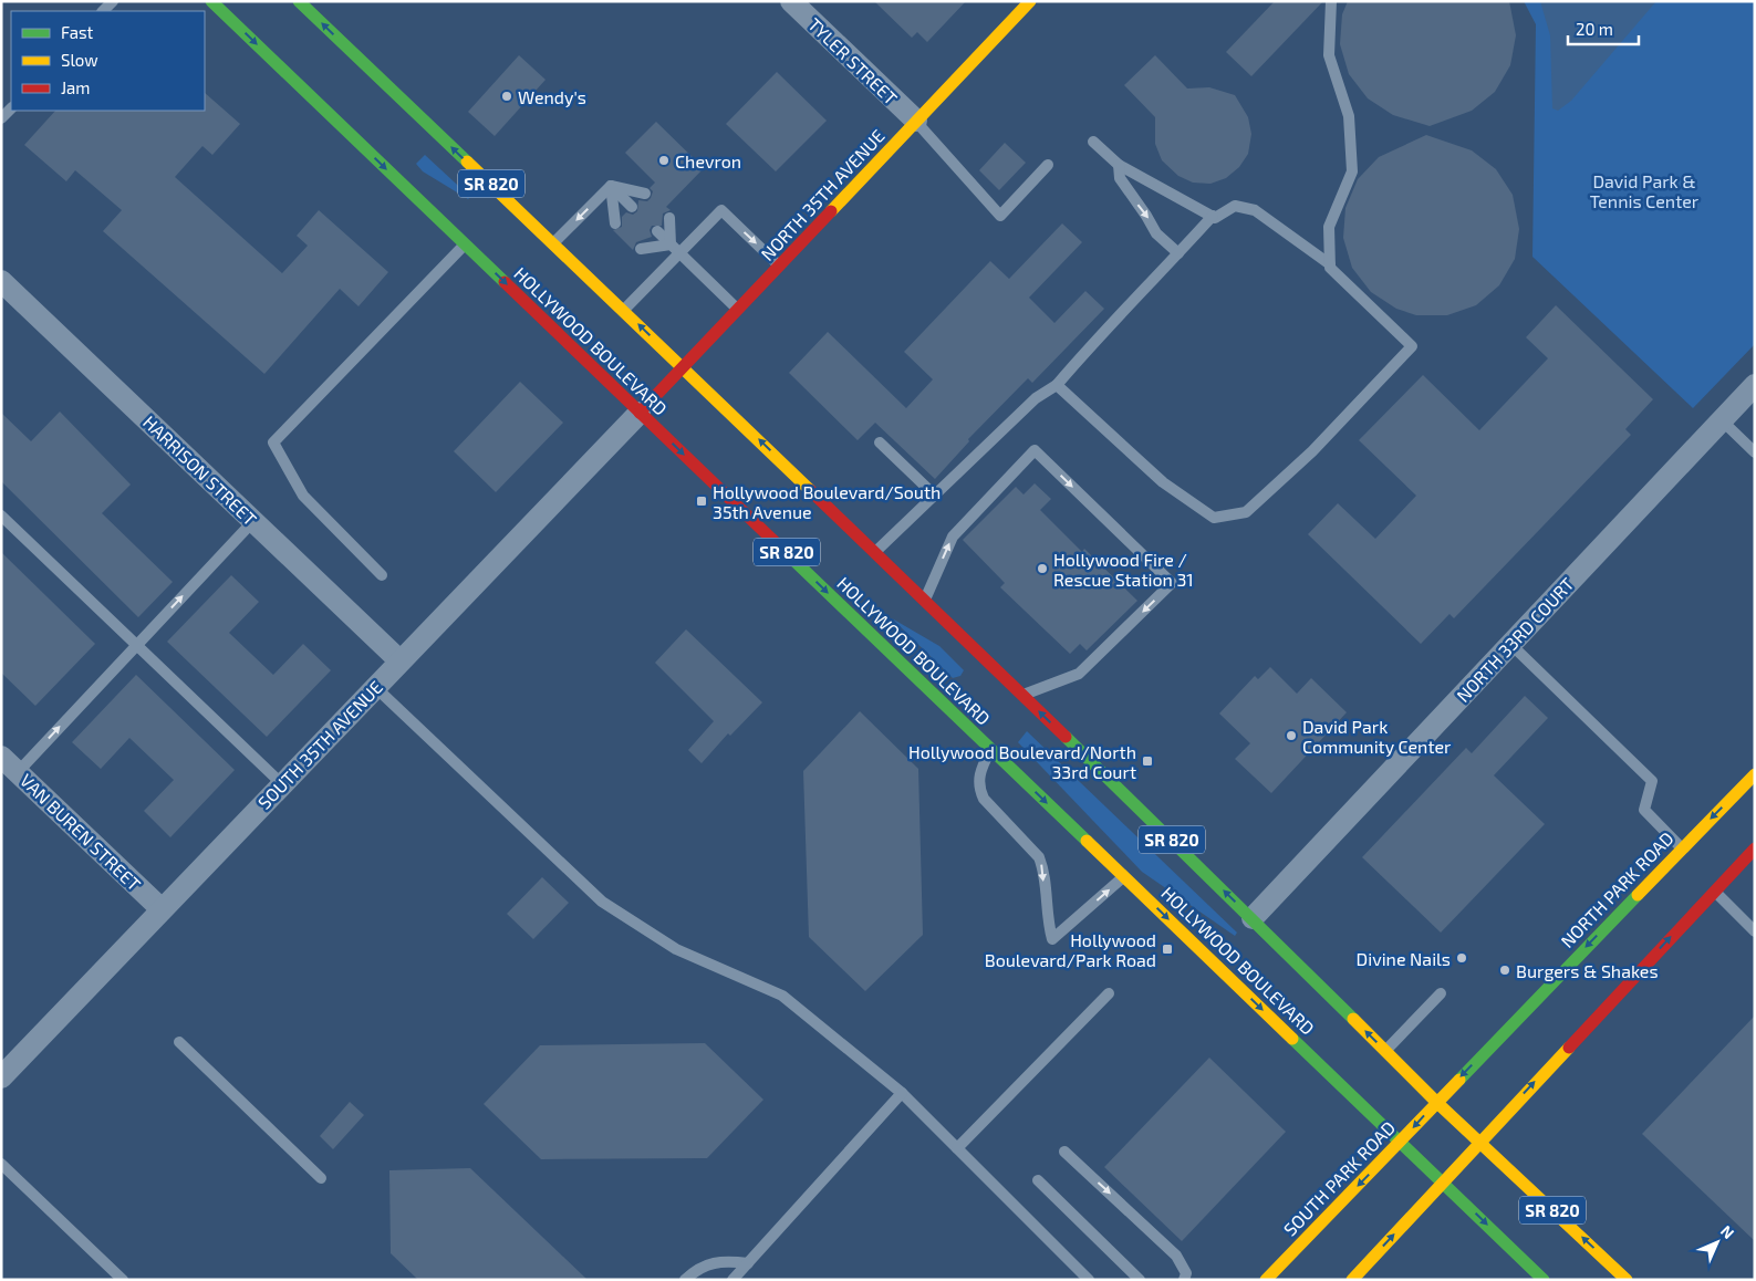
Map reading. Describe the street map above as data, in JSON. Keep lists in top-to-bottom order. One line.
{"streets":{"main road":["SR 820","NORTH 35TH AVENUE","HOLLYWOOD BOULEVARD","NORTH PARK ROAD","SOUTH PARK ROAD"],"street":["TYLER STREET","HARRISON STREET","NORTH 33RD COURT","SOUTH 35TH AVENUE","VAN BUREN STREET"]},"crossings":[["TYLER STREET","NORTH 35TH AVENUE"],["SR 820","NORTH 35TH AVENUE"],["SR 820","NORTH 33RD COURT"],["SR 820","NORTH PARK ROAD"],["SR 820","SOUTH PARK ROAD"],["NORTH 35TH AVENUE","HOLLYWOOD BOULEVARD"],["NORTH 35TH AVENUE","SOUTH 35TH AVENUE"],["HOLLYWOOD BOULEVARD","SOUTH 35TH AVENUE"],["HOLLYWOOD BOULEVARD","SOUTH PARK ROAD"],["HARRISON STREET","SOUTH 35TH AVENUE"],["SOUTH 35TH AVENUE","VAN BUREN STREET"],["NORTH PARK ROAD","SOUTH PARK ROAD"]],"parks":["David Park & Tennis Center"],"places":{"other":["Wendy's","Chevron","Hollywood Fire / Rescue Station 31","David Park Community Center","Divine Nails","Burgers & Shakes"],"transit":["Hollywood Boulevard/South 35th Avenue","Hollywood Boulevard/North 33rd Court","Hollywood Boulevard/Park Road"]},"legend":["Fast","Slow","Jam"],"scale_bar":"20 m","north":"top right"}
